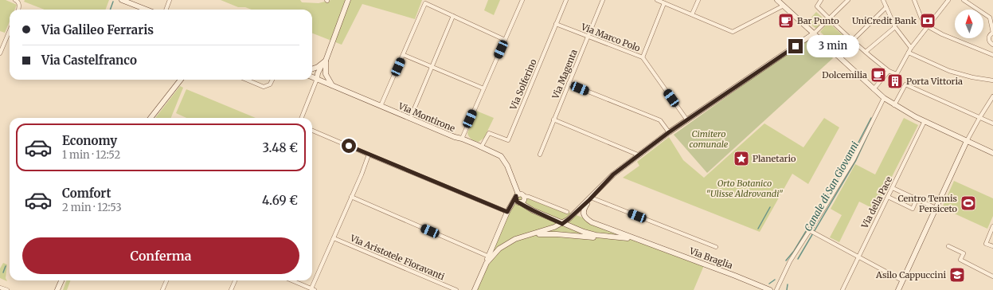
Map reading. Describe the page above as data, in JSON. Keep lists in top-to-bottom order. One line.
{"streets":{"street":["Via Marco Polo","Via Magenta","Via Solferino","Via Montirone","Via della Pace","Via Aristotele Fioravanti","Via Braglia"]},"crossings":[["Via Marco Polo","Via Magenta"],["Via Marco Polo","Via Solferino"],["Via Solferino","Via Montirone"]],"water":["Canale di San Giovanni"],"parks":["Cimitero comunale","Orto Botanico \"Ulisse Aldrovandi\""],"places":{"cafe":["Bar Punto","Dolcemilia"],"bank":["UniCredit Bank"],"building":["Porta Vittoria"],"place":["Planetario"],"sports":["Centro Tennis Persiceto"],"school or university":["Asilo Cappuccini"]},"north":"top","page":{"banner":["Via Galileo Ferraris","Via Castelfranco"],"bubble":"3 min","list":[{"name":"Economy","note":"1 min · 12:52","value":"3.48 €"},{"name":"Comfort","note":"2 min · 12:53","value":"4.69 €"}],"buttons":"Conferma"}}
